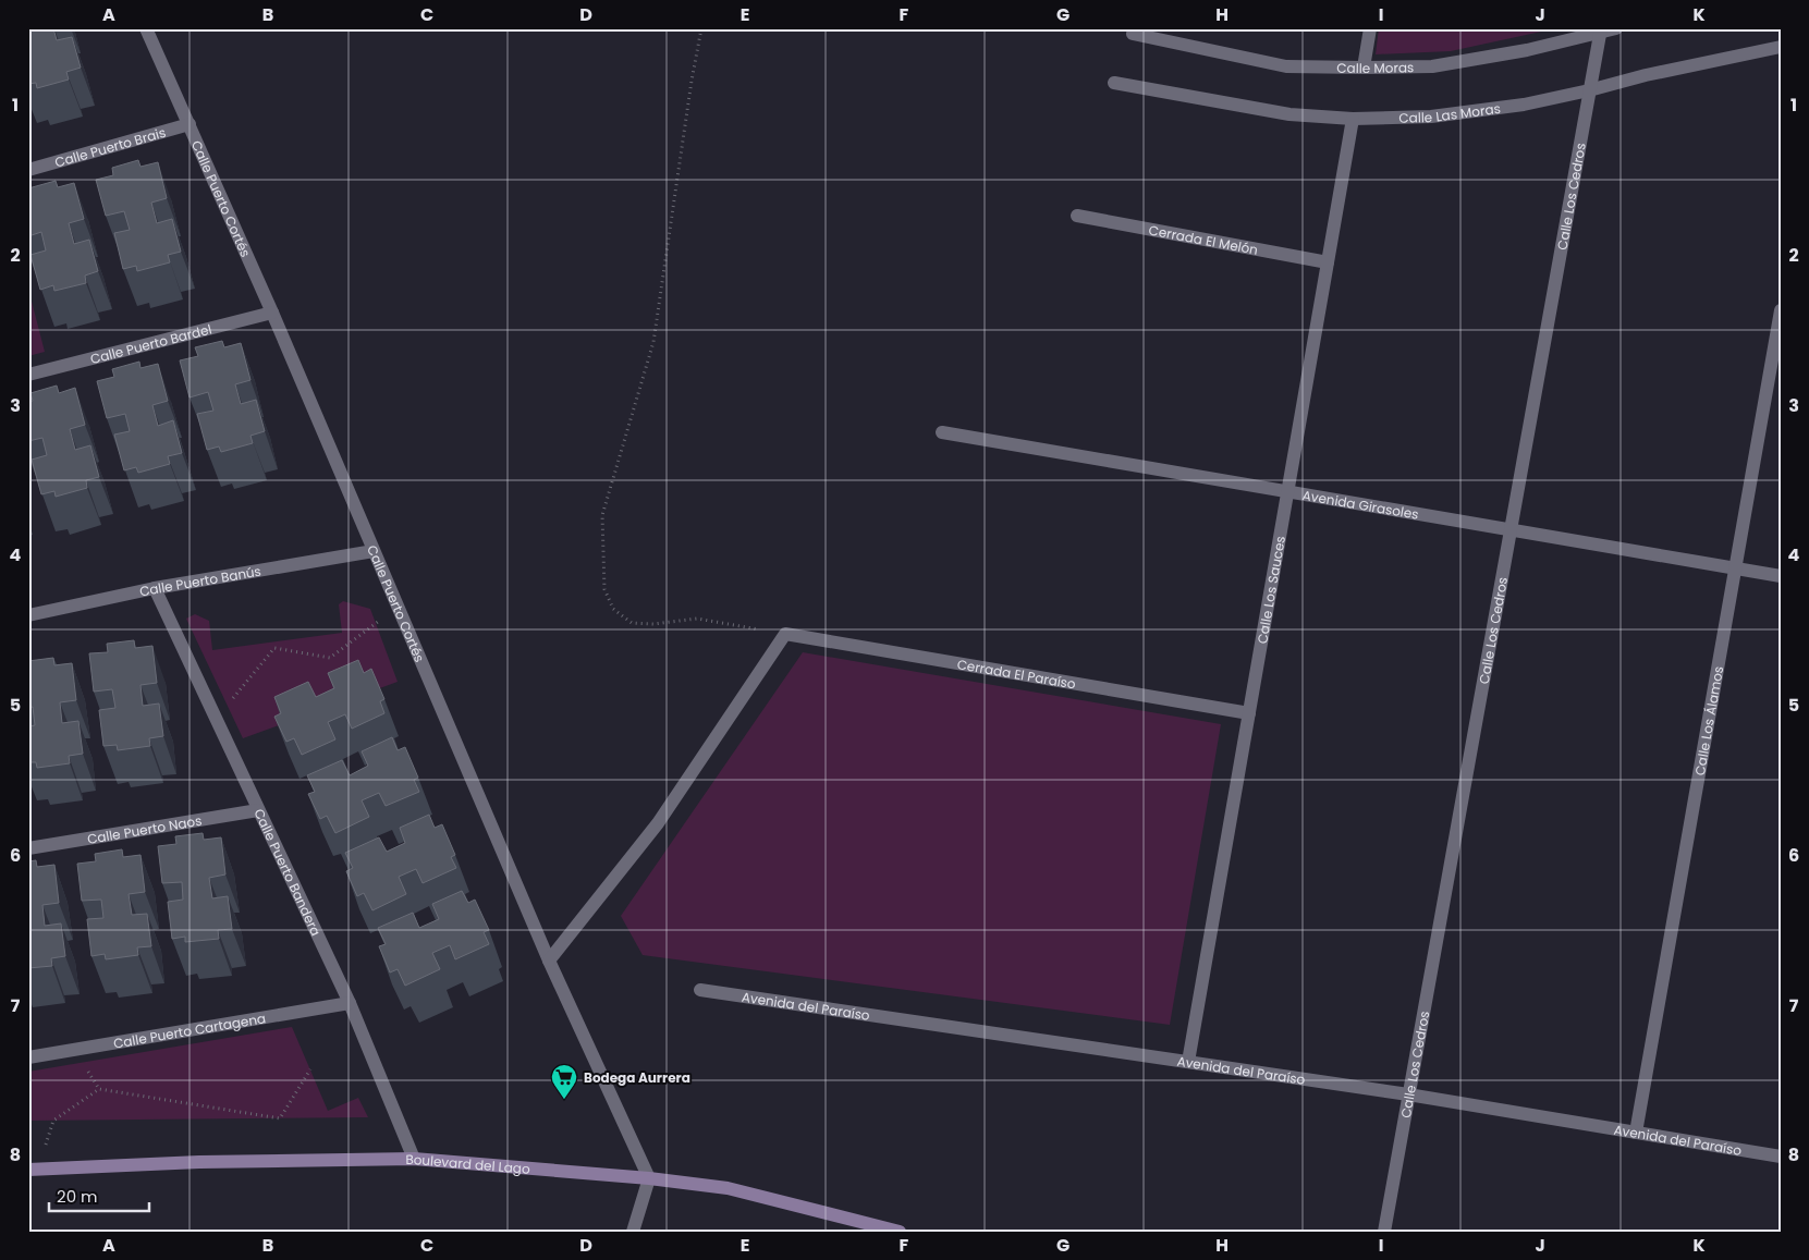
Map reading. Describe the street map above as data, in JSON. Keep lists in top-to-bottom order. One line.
{"streets":{"street":["Calle Moras","Calle Las Moras","Calle Puerto Brais","Calle Los Cedros","Calle Puerto Cortés","Cerrada El Melón","Calle Puerto Bardel","Avenida Girasoles","Calle Puerto Banús","Calle Los Sauces","Cerrada El Paraíso","Calle Los Álamos","Calle Puerto Naos","Calle Puerto Bandera","Avenida del Paraíso","Calle Puerto Cartagena","Boulevard del Lago"]},"crossings":[["Calle Moras","Calle Los Cedros"],["Calle Las Moras","Calle Los Cedros"],["Calle Las Moras","Calle Los Sauces"],["Calle Puerto Brais","Calle Puerto Cortés"],["Calle Los Cedros","Avenida Girasoles"],["Calle Los Cedros","Avenida del Paraíso"],["Calle Puerto Cortés","Calle Puerto Bardel"],["Calle Puerto Cortés","Calle Puerto Banús"],["Calle Puerto Cortés","Boulevard del Lago"],["Cerrada El Melón","Calle Los Sauces"],["Avenida Girasoles","Calle Los Sauces"],["Avenida Girasoles","Calle Los Álamos"],["Calle Puerto Banús","Calle Puerto Bandera"],["Calle Los Sauces","Cerrada El Paraíso"],["Calle Los Sauces","Avenida del Paraíso"],["Calle Los Álamos","Avenida del Paraíso"],["Calle Puerto Naos","Calle Puerto Bandera"],["Calle Puerto Bandera","Calle Puerto Cartagena"],["Calle Puerto Bandera","Boulevard del Lago"]],"places":{"supermarket":["Bodega Aurrera"]},"scale_bar":"20 m","grid":{"columns":["A","B","C","D","E","F","G","H","I","J","K"],"rows":["1","2","3","4","5","6","7","8"]}}
